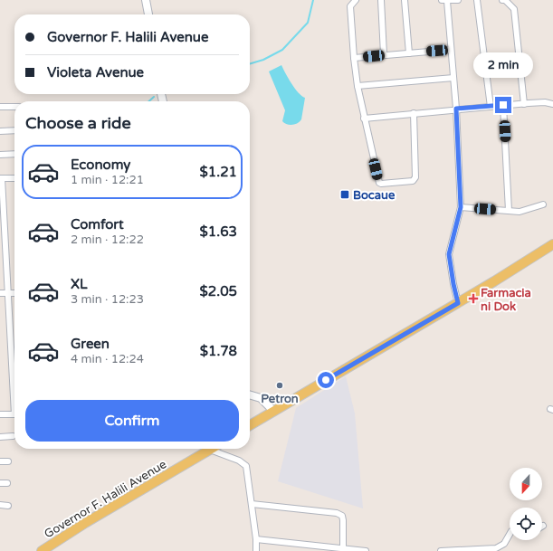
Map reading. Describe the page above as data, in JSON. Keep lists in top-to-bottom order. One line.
{"streets":{"main road":["Governor F. Halili Avenue"]},"places":{"transit":["Bocaue"],"health":["Farmacia ni Dok"],"other":["Petron"]},"north":"bottom","page":{"banner":["Governor F. Halili Avenue","Violeta Avenue"],"bubble":"2 min","heading":"Choose a ride","list":[{"name":"Economy","note":"1 min · 12:21","value":"$1.21"},{"name":"Comfort","note":"2 min · 12:22","value":"$1.63"},{"name":"XL","note":"3 min · 12:23","value":"$2.05"},{"name":"Green","note":"4 min · 12:24","value":"$1.78"}],"buttons":"Confirm"}}
